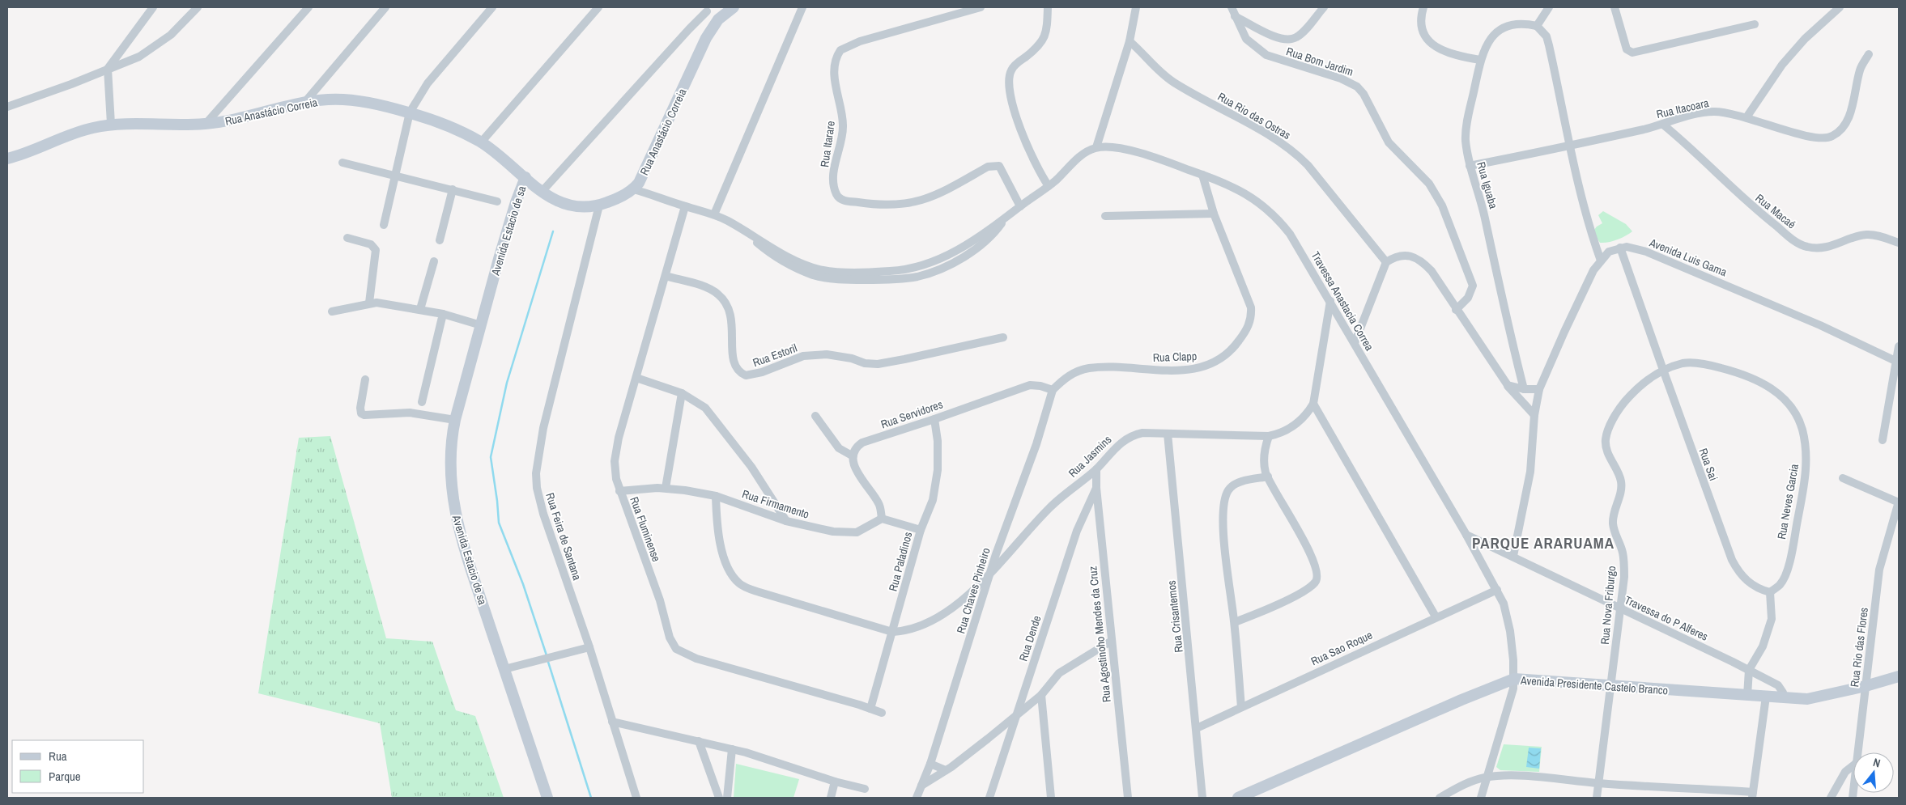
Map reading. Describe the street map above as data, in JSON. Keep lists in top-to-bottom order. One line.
{"streets":{"street":["Rua Bom Jardim","Rua Itacoara","Rua Anastácio Correia","Rua Rio das Ostras","Rua Itarare","Rua Iguaba","Rua Macaé","Avenida Estacio de sa","Avenida Luis Gama","Travessa Anastacia Correa","Rua Estoril","Rua Clapp","Rua Servidores","Rua Jasmins","Rua Sai","Rua Neves Garcia","Rua Firmamento","Rua Fluminense","Rua Feira de Santana","Rua Paladinos","Rua Chaves Pinheiro","Rua Nova Friburgo","Rua Crisantemos","Travessa do P Alferes","Rua Agostinoho Mendes da Cruz","Rua Dende","Rua Rio das Flores","Rua Sao Roque","Avenida Presidente Castelo Branco"]},"crossings":[["Rua Itacoara","Rua Iguaba"],["Rua Itacoara","Rua Macaé"],["Rua Anastácio Correia","Avenida Estacio de sa"],["Rua Anastácio Correia","Rua Feira de Santana"],["Avenida Luis Gama","Rua Sai"],["Travessa Anastacia Correa","Rua Clapp"],["Travessa Anastacia Correa","Rua Jasmins"],["Travessa Anastacia Correa","Travessa do P Alferes"],["Travessa Anastacia Correa","Rua Sao Roque"],["Travessa Anastacia Correa","Avenida Presidente Castelo Branco"],["Rua Estoril","Rua Fluminense"],["Rua Clapp","Rua Servidores"],["Rua Clapp","Rua Chaves Pinheiro"],["Rua Servidores","Rua Paladinos"],["Rua Servidores","Rua Chaves Pinheiro"],["Rua Jasmins","Rua Paladinos"],["Rua Jasmins","Rua Chaves Pinheiro"],["Rua Jasmins","Rua Crisantemos"],["Rua Jasmins","Rua Agostinoho Mendes da Cruz"],["Rua Sai","Rua Neves Garcia"],["Rua Sai","Rua Nova Friburgo"],["Rua Neves Garcia","Rua Nova Friburgo"],["Rua Firmamento","Rua Fluminense"],["Rua Fluminense","Rua Paladinos"],["Rua Nova Friburgo","Travessa do P Alferes"],["Rua Nova Friburgo","Avenida Presidente Castelo Branco"],["Rua Crisantemos","Rua Sao Roque"],["Travessa do P Alferes","Avenida Presidente Castelo Branco"],["Rua Agostinoho Mendes da Cruz","Rua Dende"],["Rua Rio das Flores","Avenida Presidente Castelo Branco"]],"districts":["PARQUE ARARUAMA"],"legend":["Rua","Parque"],"north":"top"}
